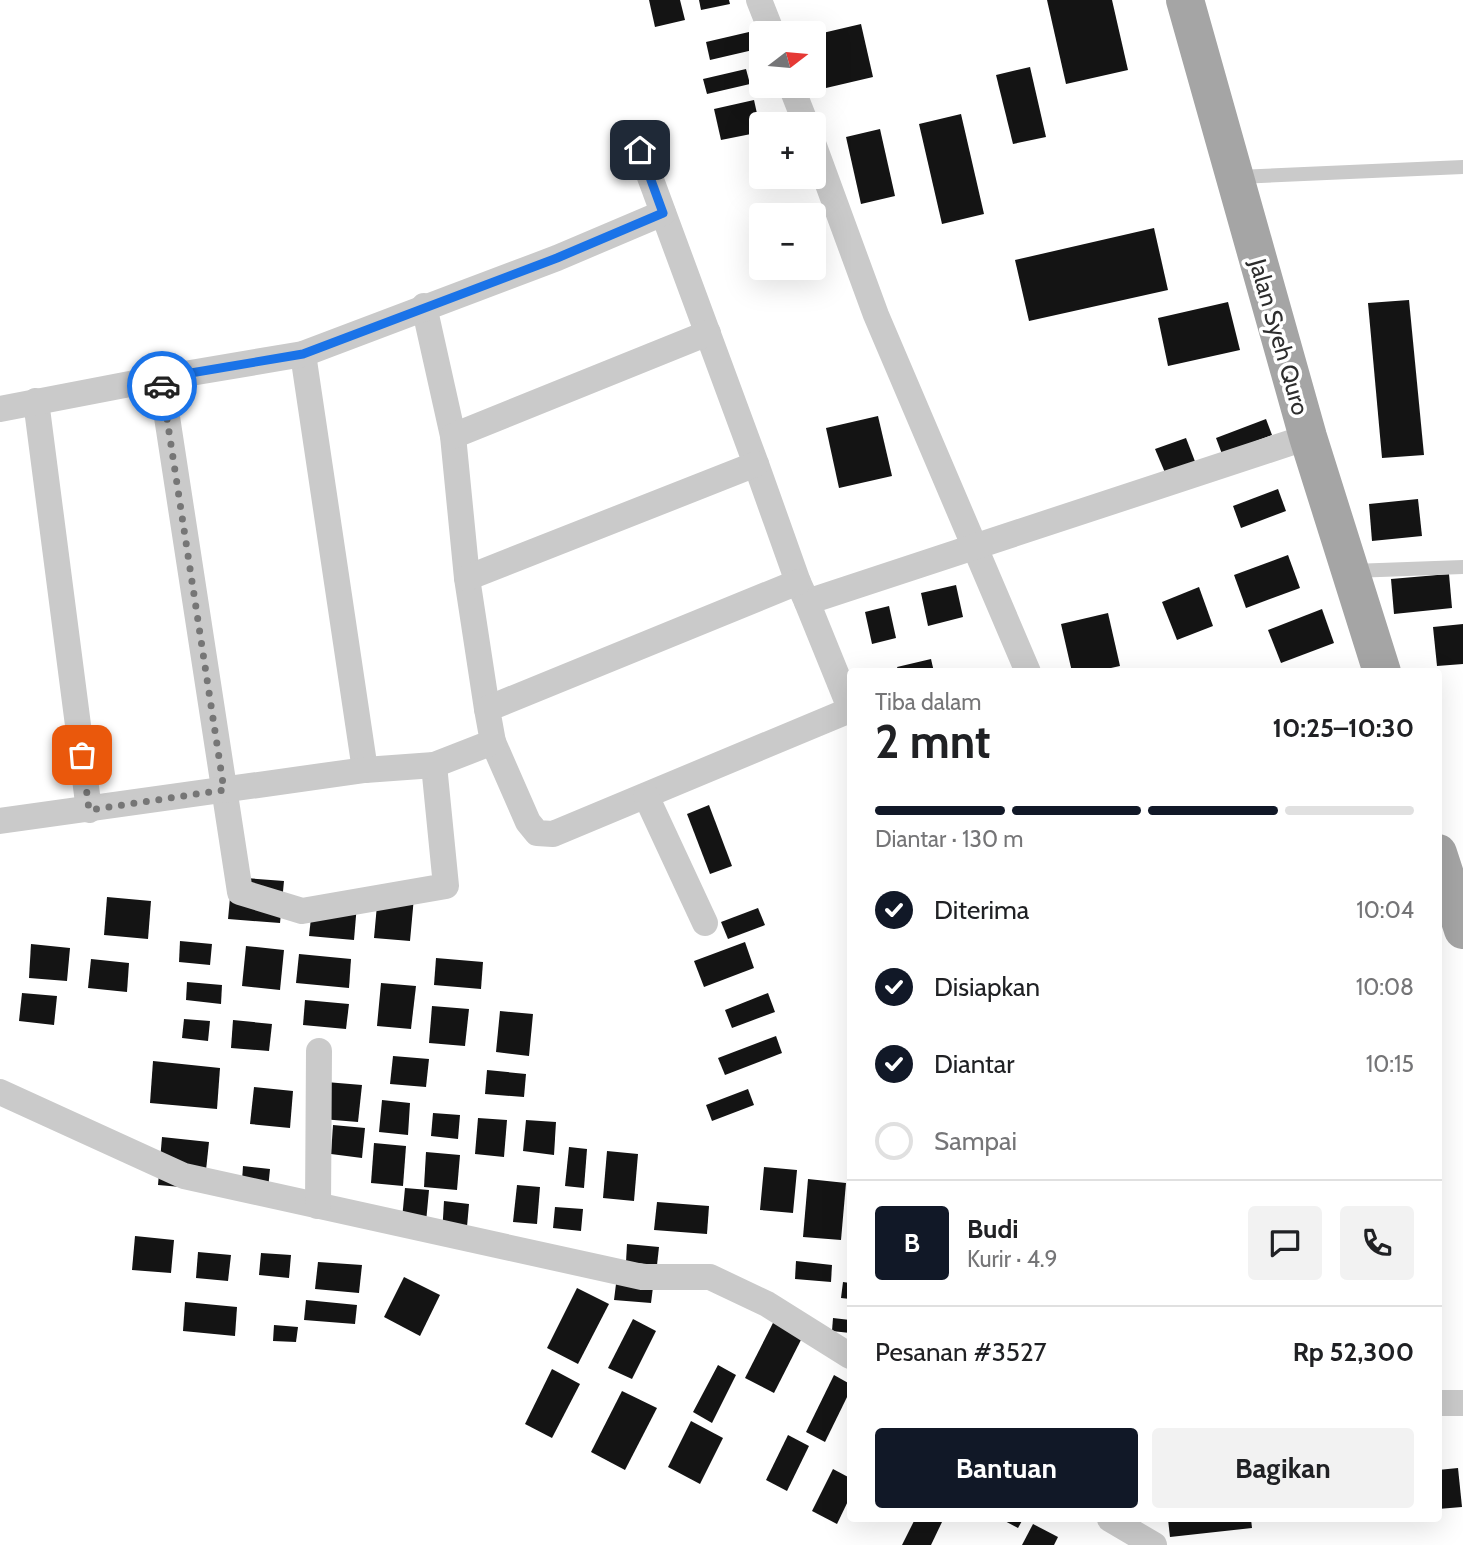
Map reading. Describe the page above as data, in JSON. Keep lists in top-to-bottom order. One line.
{"streets":{"main road":["Jalan Syeh Quro"]},"north":"right","page":{"map_buttons":["+","−"],"heading":["2 mnt","Tiba dalam","10:25–10:30"],"panel":["Budi","Kurir · 4.9","Pesanan #3527","Rp 52,300"],"bar":"Diantar · 130 m","list":[["Diterima","10:04"],["Disiapkan","10:08"],["Diantar","10:15"],"Sampai"],"round":"B","buttons":["Bantuan","Bagikan"]}}
